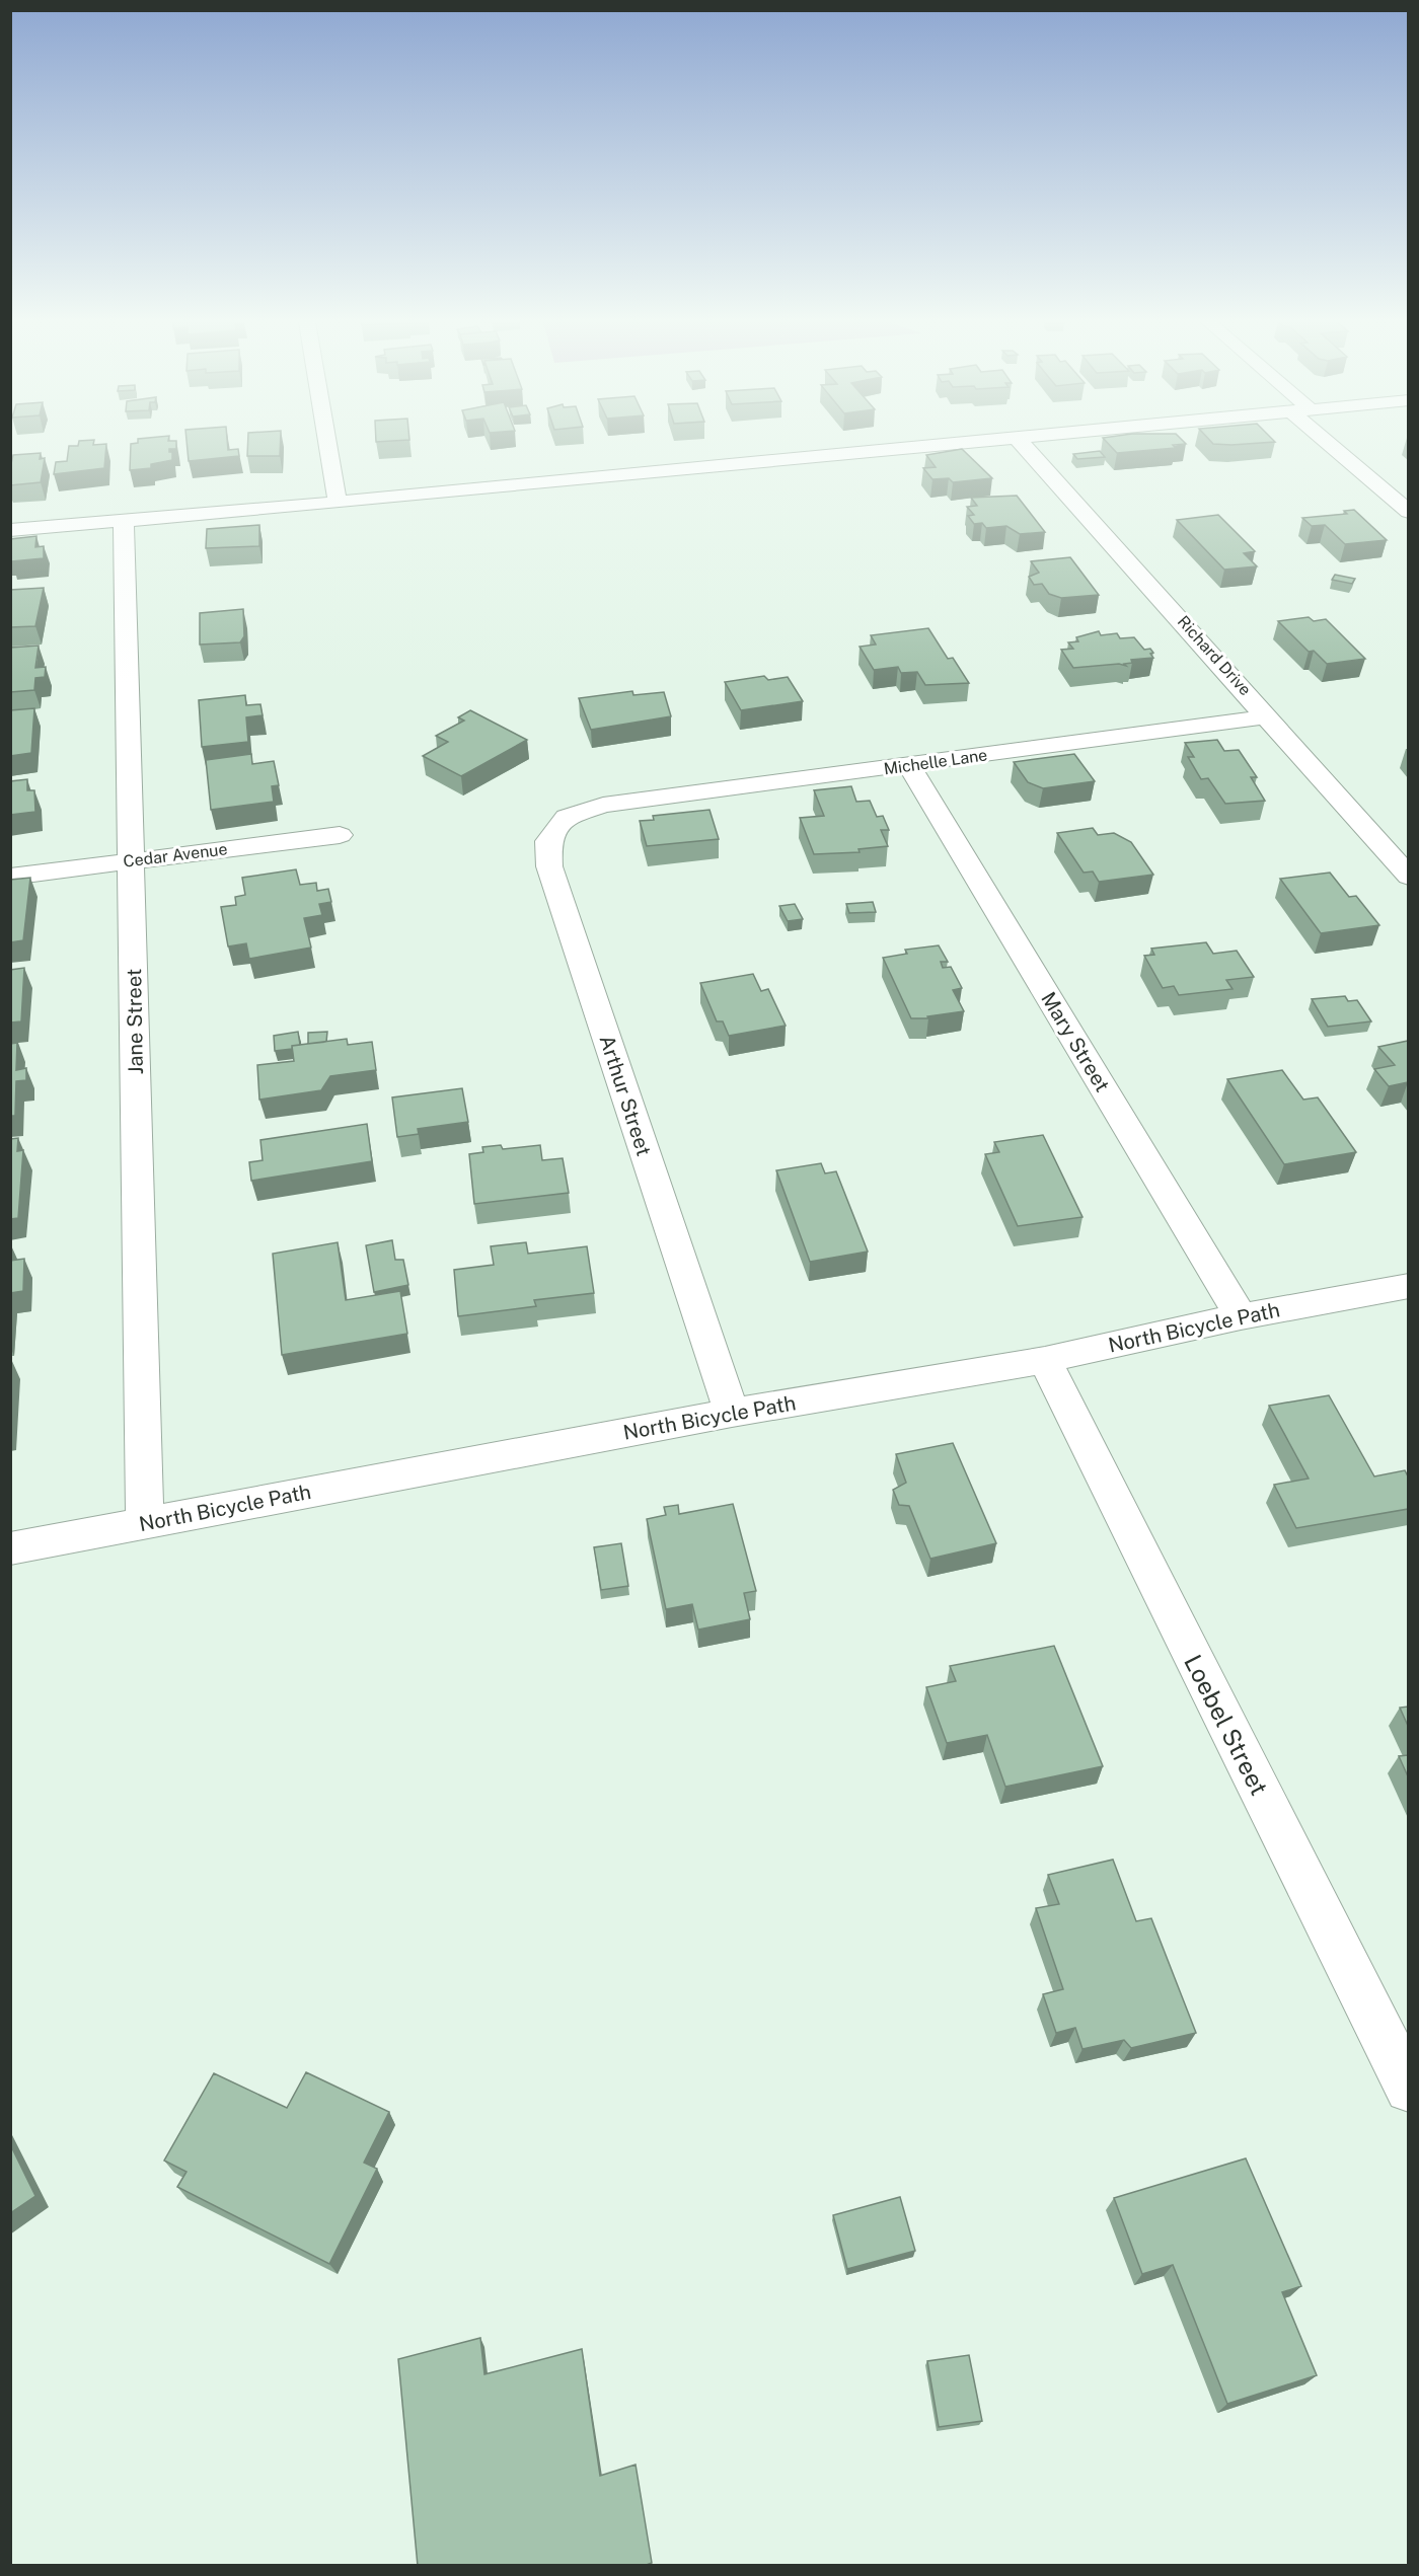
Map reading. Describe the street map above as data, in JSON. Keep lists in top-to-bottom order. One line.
{"streets":{"street":["Richard Drive","Michelle Lane","Cedar Avenue","Jane Street","Mary Street","Arthur Street","North Bicycle Path","Loebel Street"]},"crossings":[["Richard Drive","Michelle Lane"],["Michelle Lane","Mary Street"],["Michelle Lane","Arthur Street"],["Cedar Avenue","Jane Street"],["Jane Street","North Bicycle Path"],["Mary Street","North Bicycle Path"],["Arthur Street","North Bicycle Path"],["North Bicycle Path","Loebel Street"]]}
